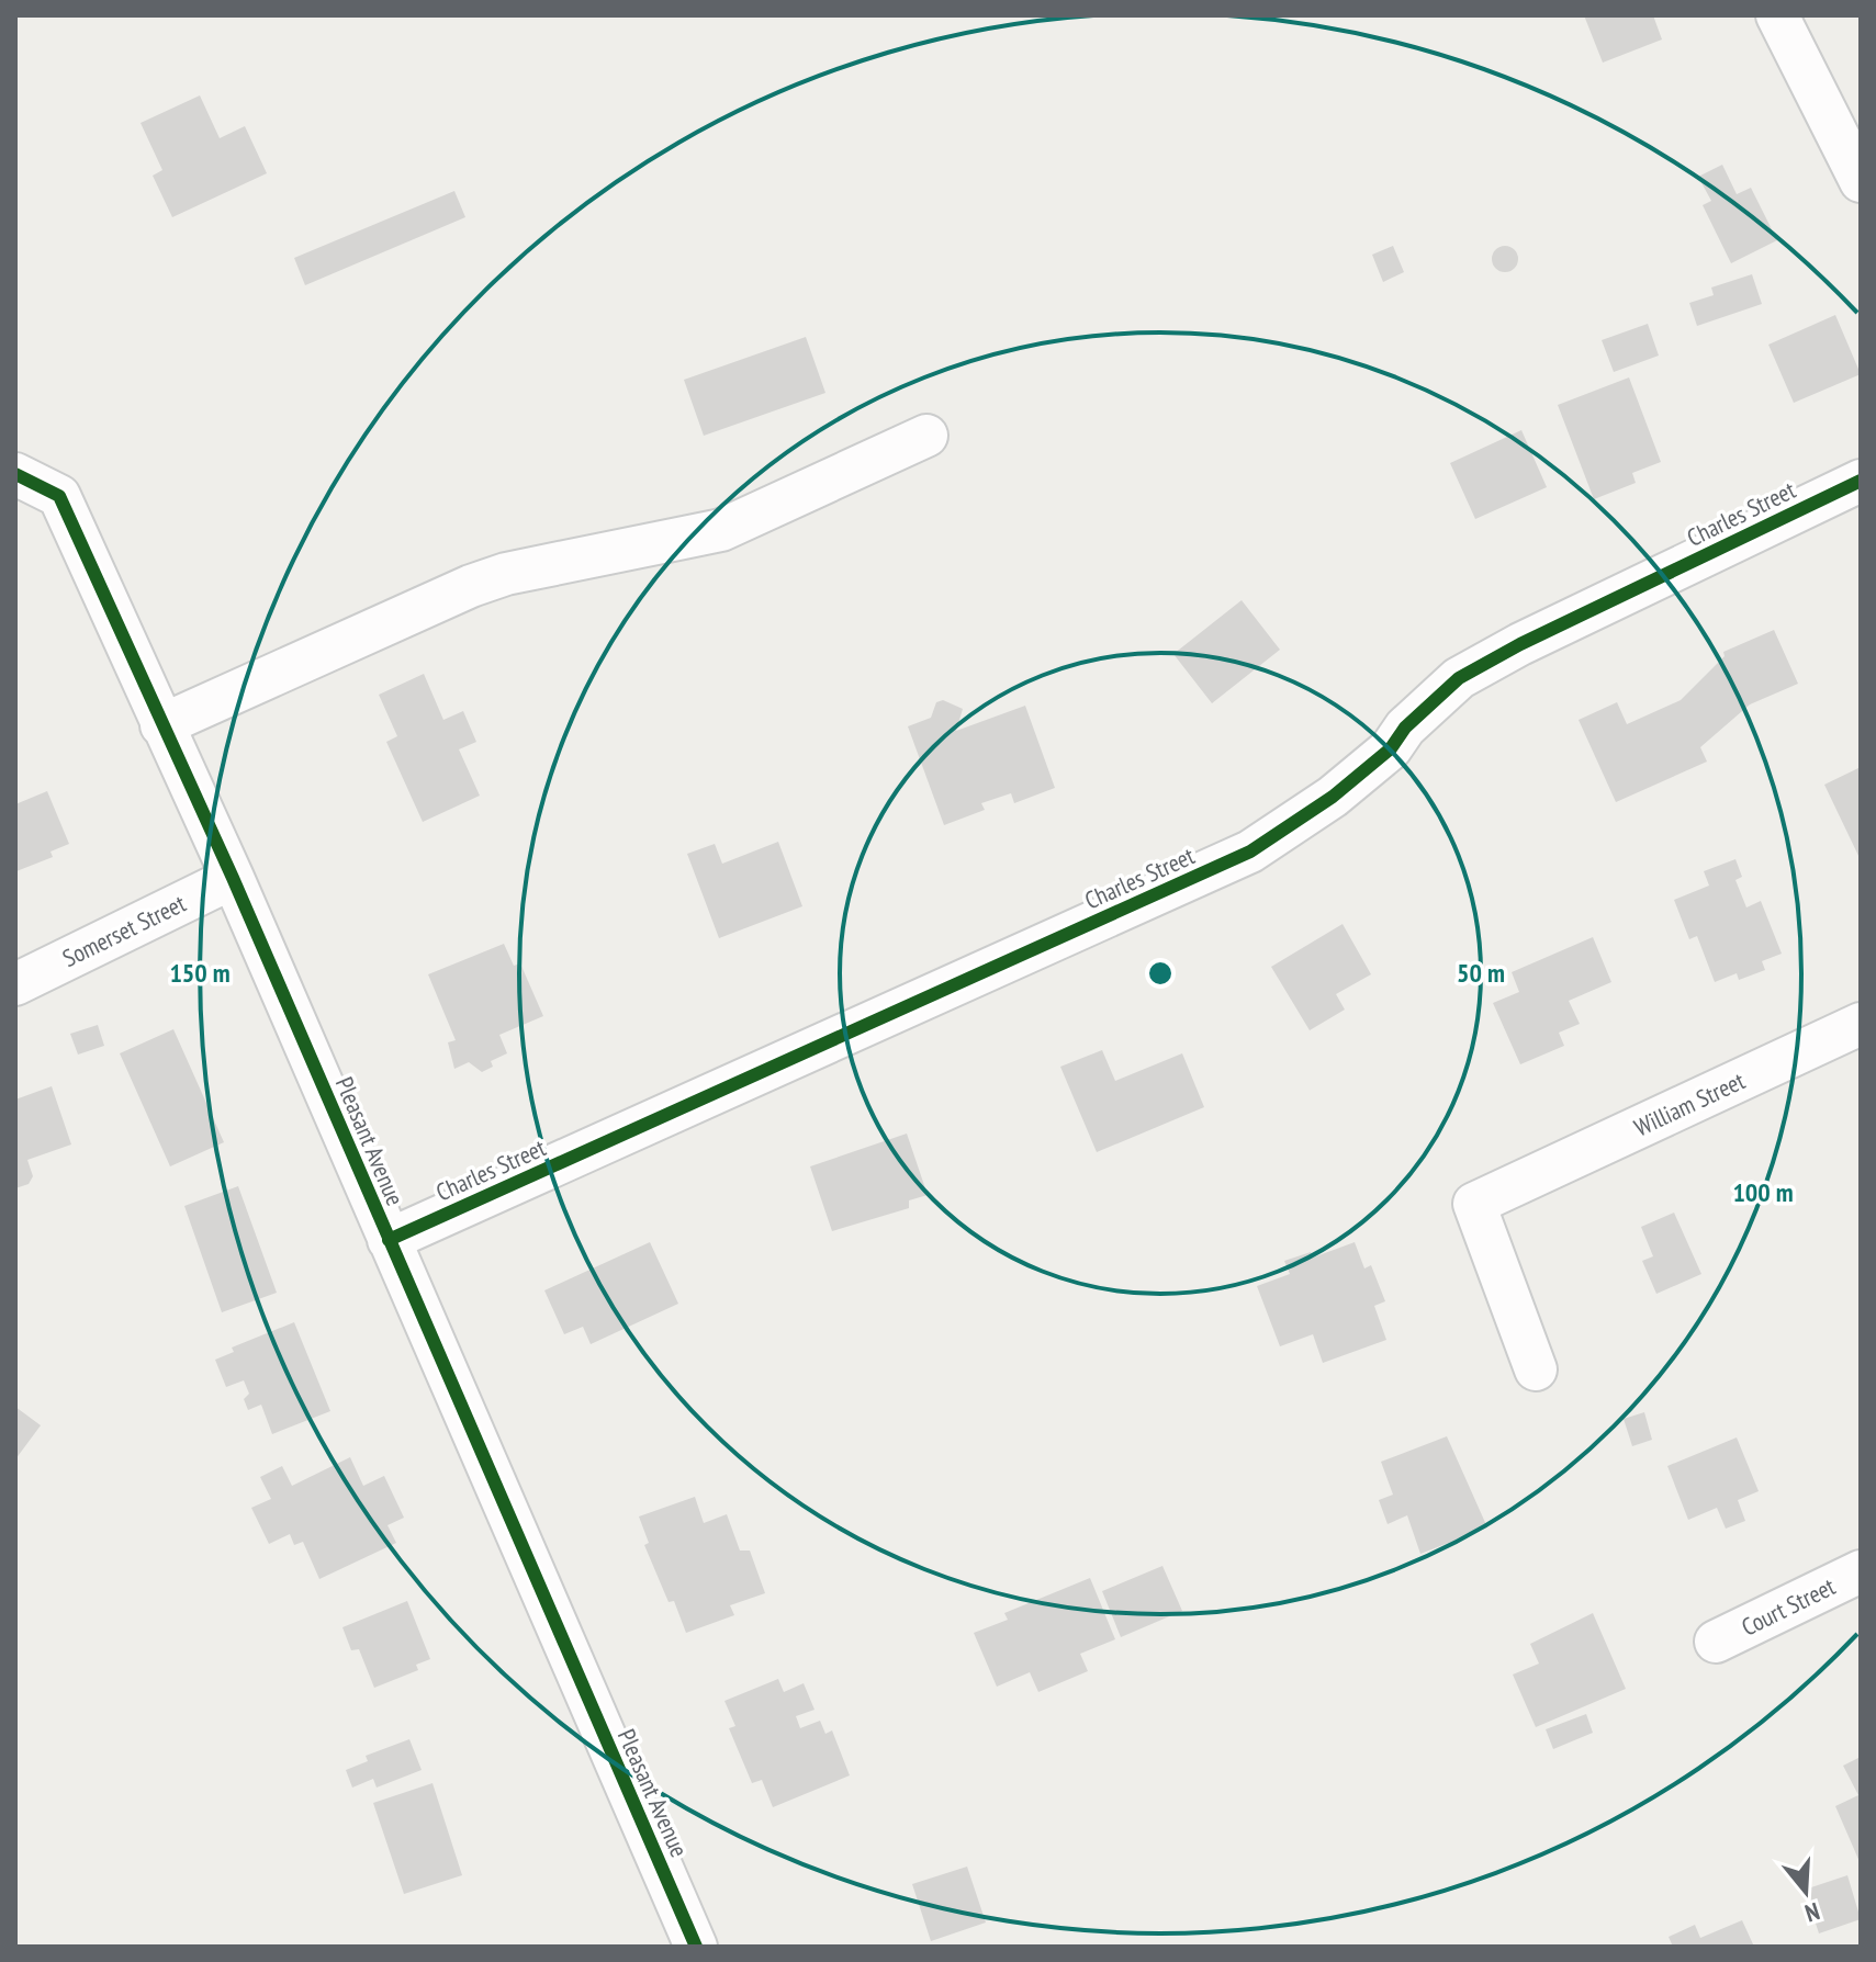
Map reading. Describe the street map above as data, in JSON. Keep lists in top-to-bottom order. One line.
{"streets":{"street":["Charles Street","Somerset Street","William Street","Pleasant Avenue","Court Street"]},"crossings":[["Charles Street","Pleasant Avenue"],["Somerset Street","Pleasant Avenue"]],"north":"bottom","rings":["50 m","150 m","100 m"]}
